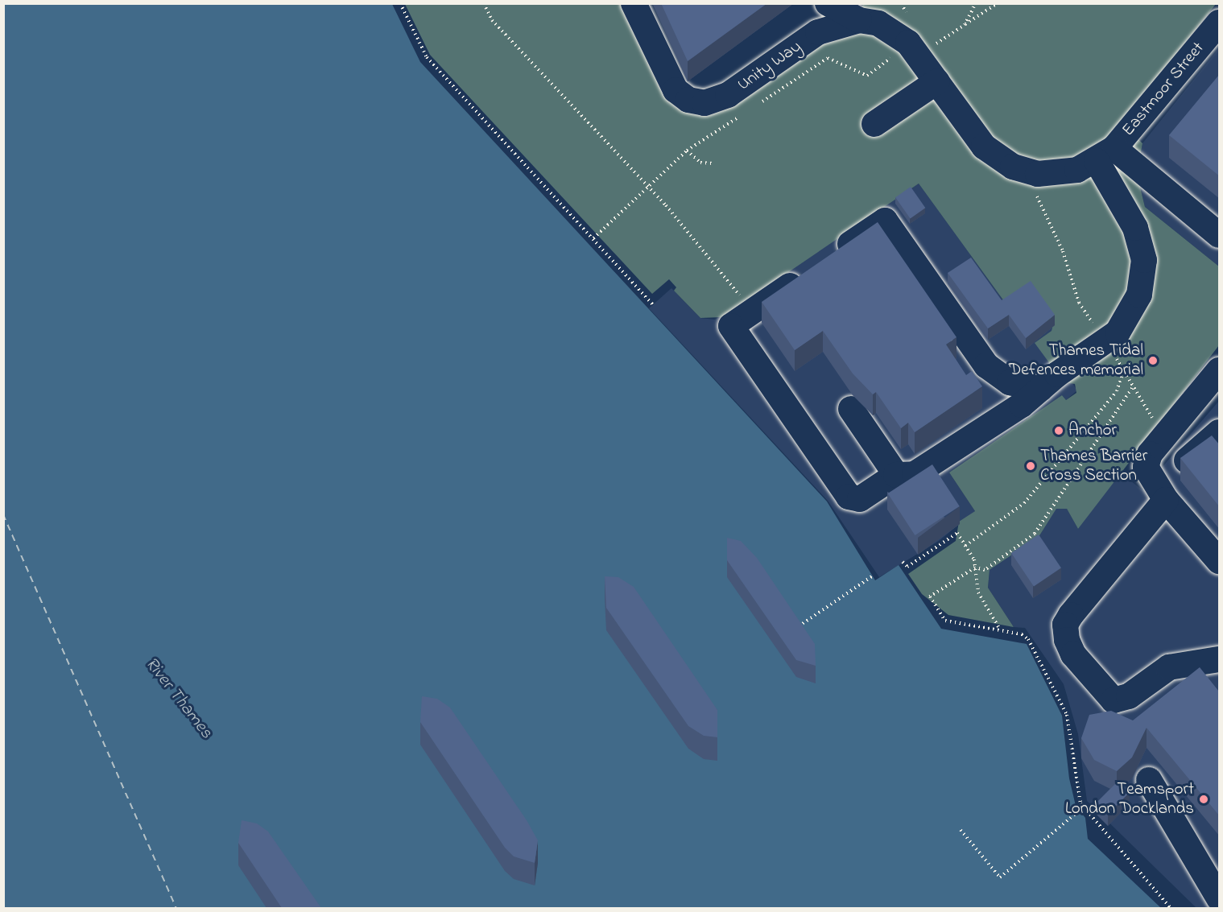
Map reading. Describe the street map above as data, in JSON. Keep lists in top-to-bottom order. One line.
{"streets":{"street":["Unity Way","Eastmoor Street"]},"water":["River Thames"],"places":["Thames Tidal Defences memorial","Anchor","Thames Barrier Cross Section","Teamsport London Docklands"]}
